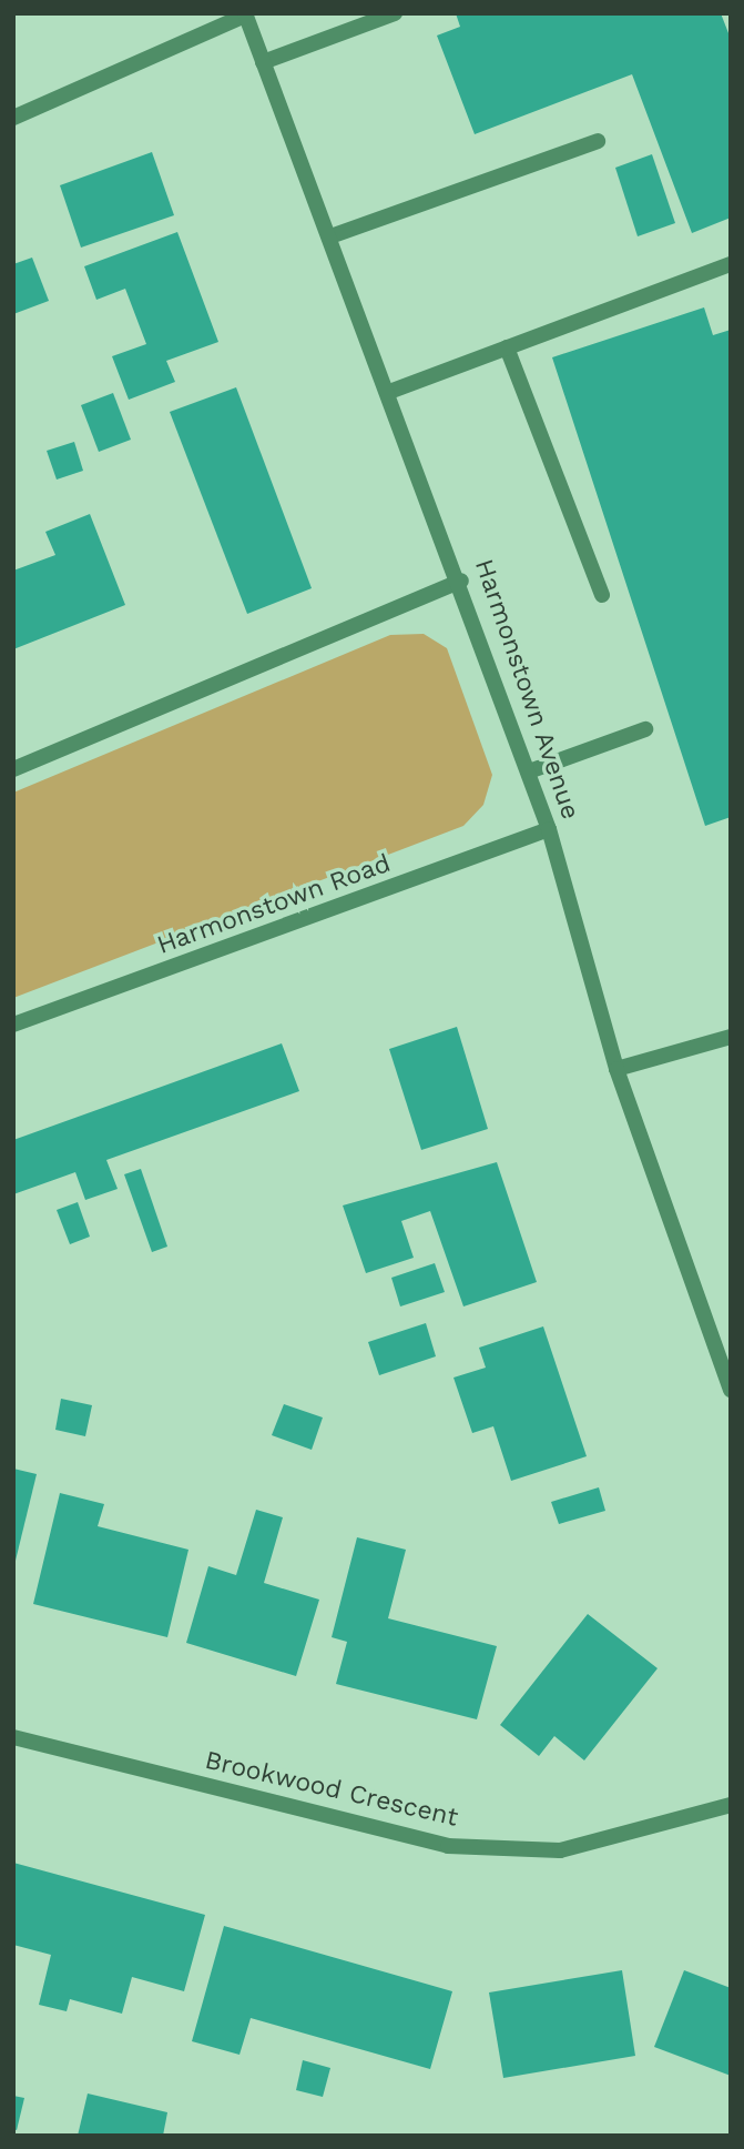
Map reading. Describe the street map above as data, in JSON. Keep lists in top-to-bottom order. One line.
{"streets":{"street":["Harmonstown Avenue","Harmonstown Road","Brookwood Crescent"]},"crossings":[["Harmonstown Avenue","Harmonstown Road"]]}
